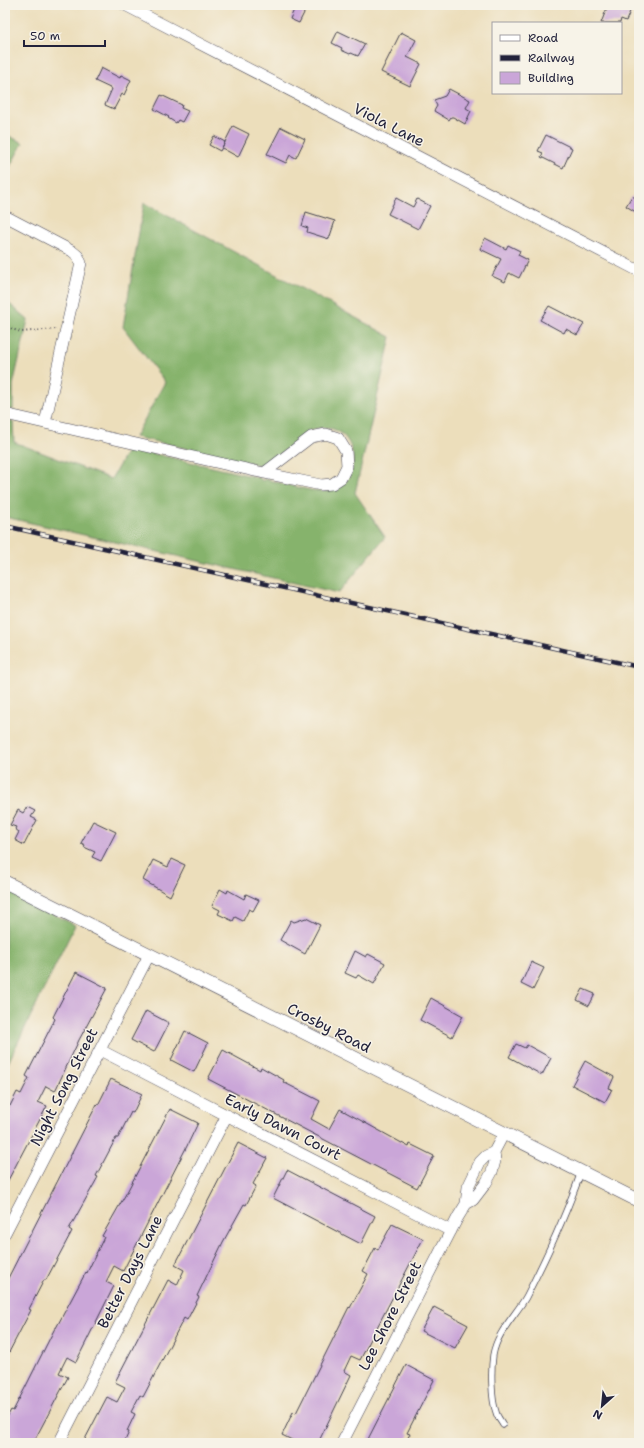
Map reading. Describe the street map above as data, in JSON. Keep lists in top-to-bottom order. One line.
{"streets":{"street":["Viola Lane","Crosby Road","Night Song Street","Early Dawn Court","Better Days Lane","Lee Shore Street"]},"crossings":[["Crosby Road","Night Song Street"],["Night Song Street","Early Dawn Court"],["Early Dawn Court","Better Days Lane"],["Early Dawn Court","Lee Shore Street"]],"legend":["Road","Railway","Building"],"scale_bar":"50 m","north":"bottom left"}
